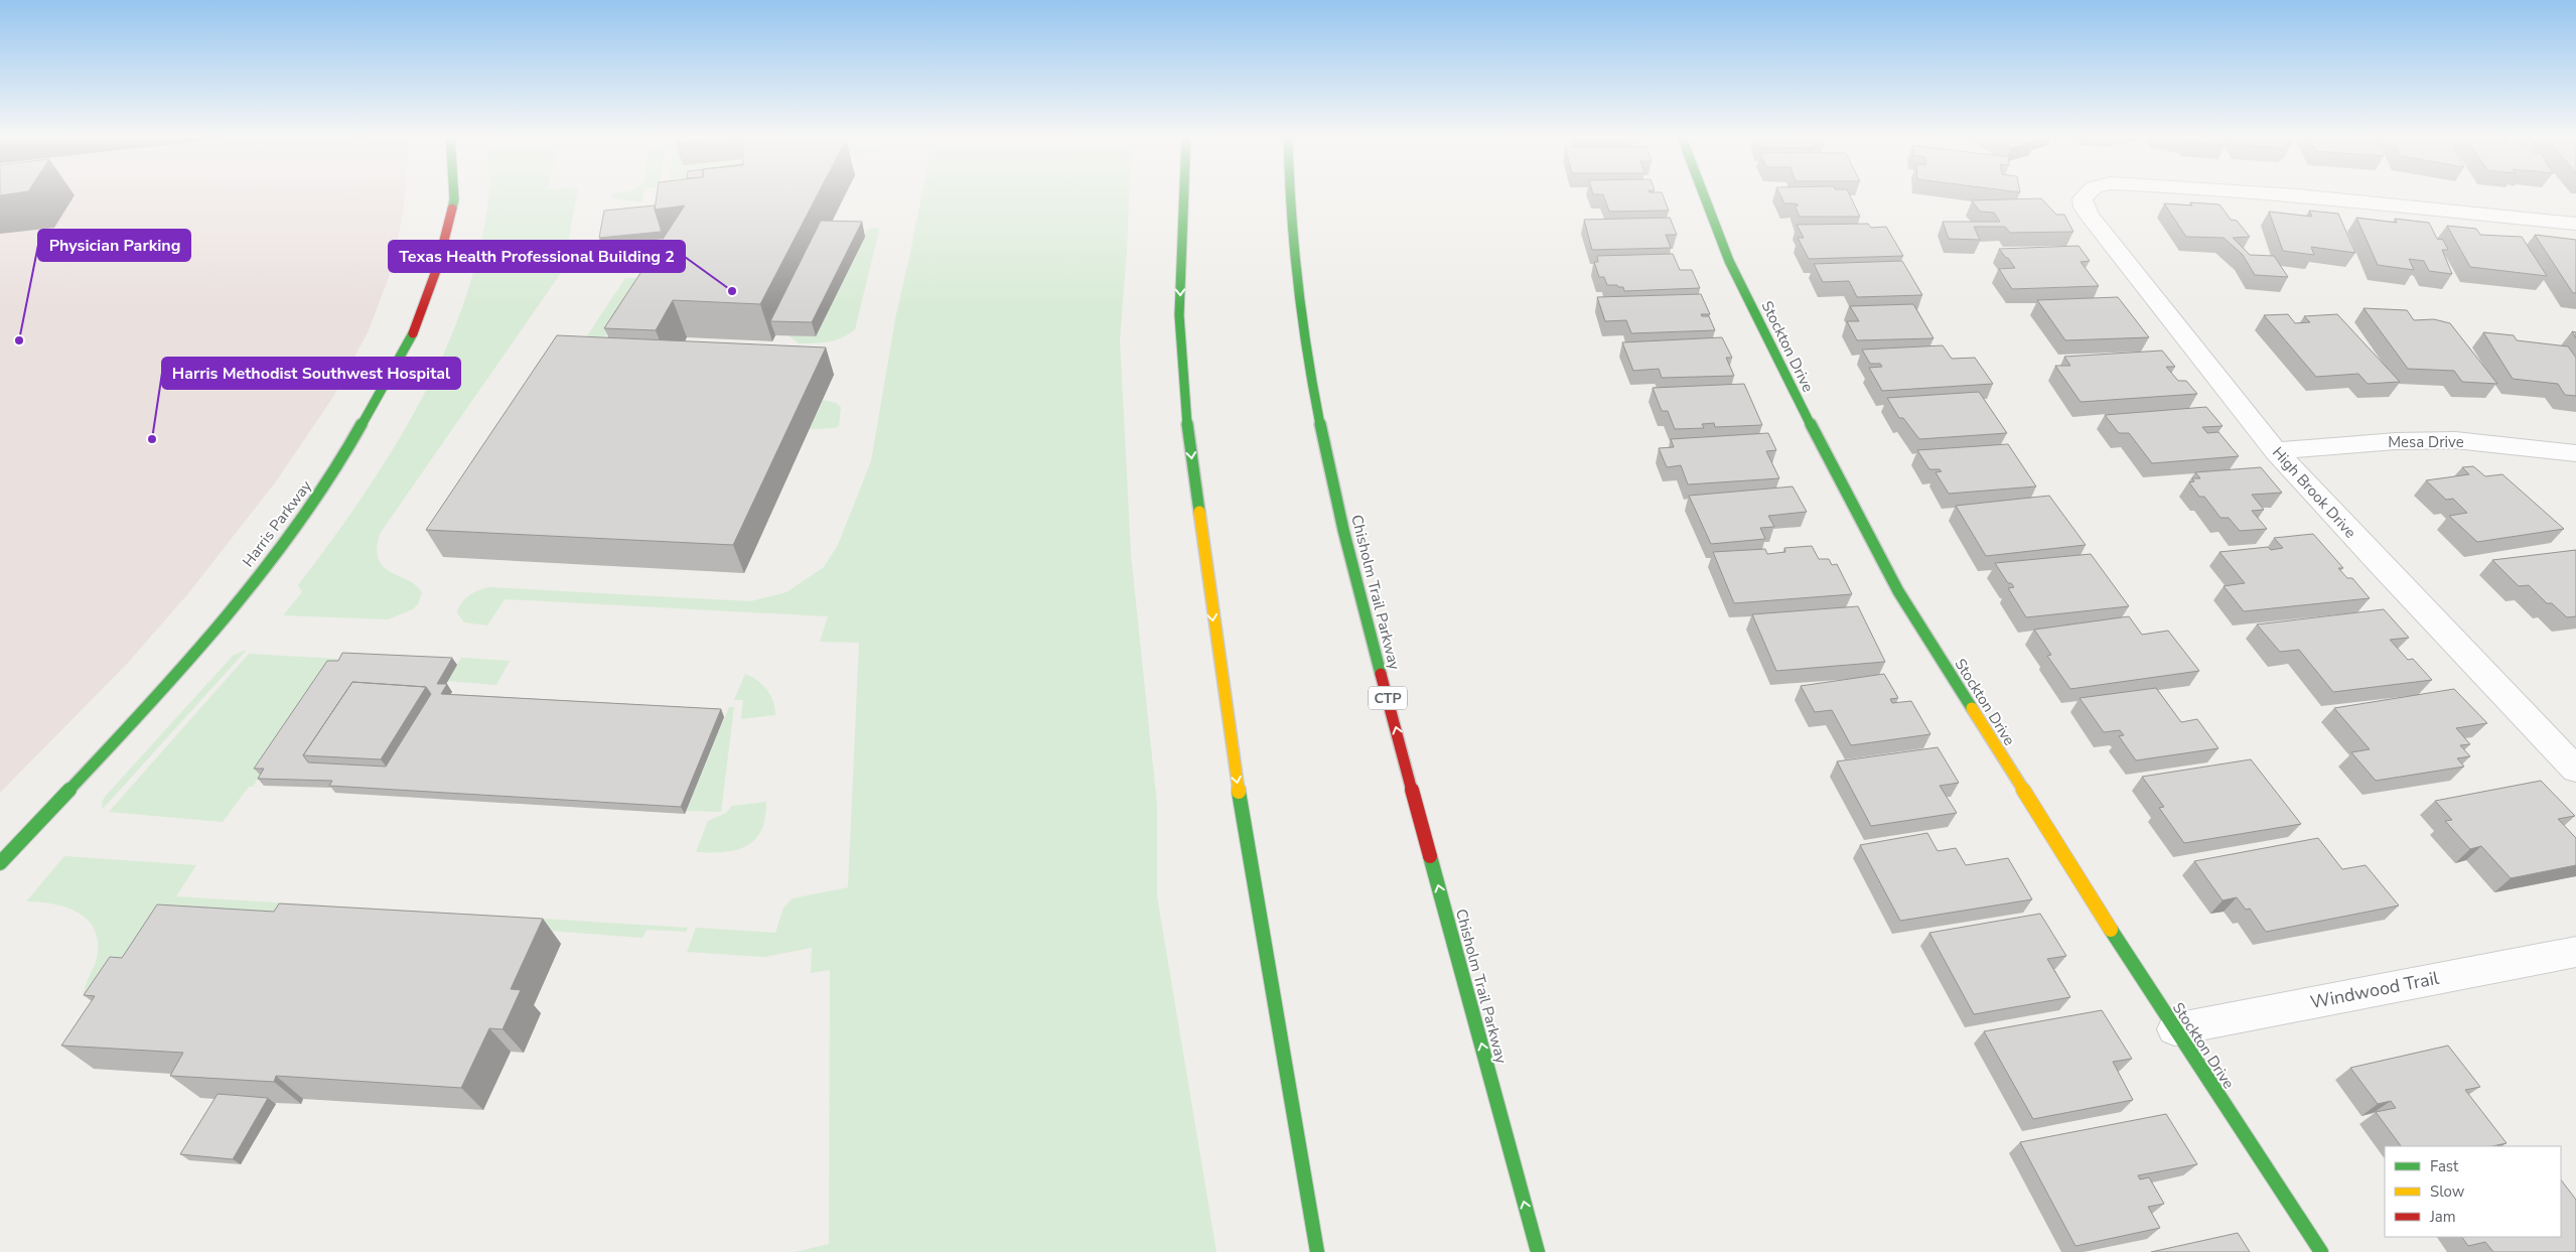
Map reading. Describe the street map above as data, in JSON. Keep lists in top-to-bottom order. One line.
{"streets":{"main road":["Stockton Drive","Harris Parkway","Chisholm Trail Parkway","CTP"],"street":["Mesa Drive","High Brook Drive","Windwood Trail"]},"crossings":[["Stockton Drive","Windwood Trail"],["Mesa Drive","High Brook Drive"]],"one_way":["Chisholm Trail Parkway"],"places":["Texas Health Professional Building 2","Physician Parking","Harris Methodist Southwest Hospital"],"legend":["Fast","Slow","Jam"]}
